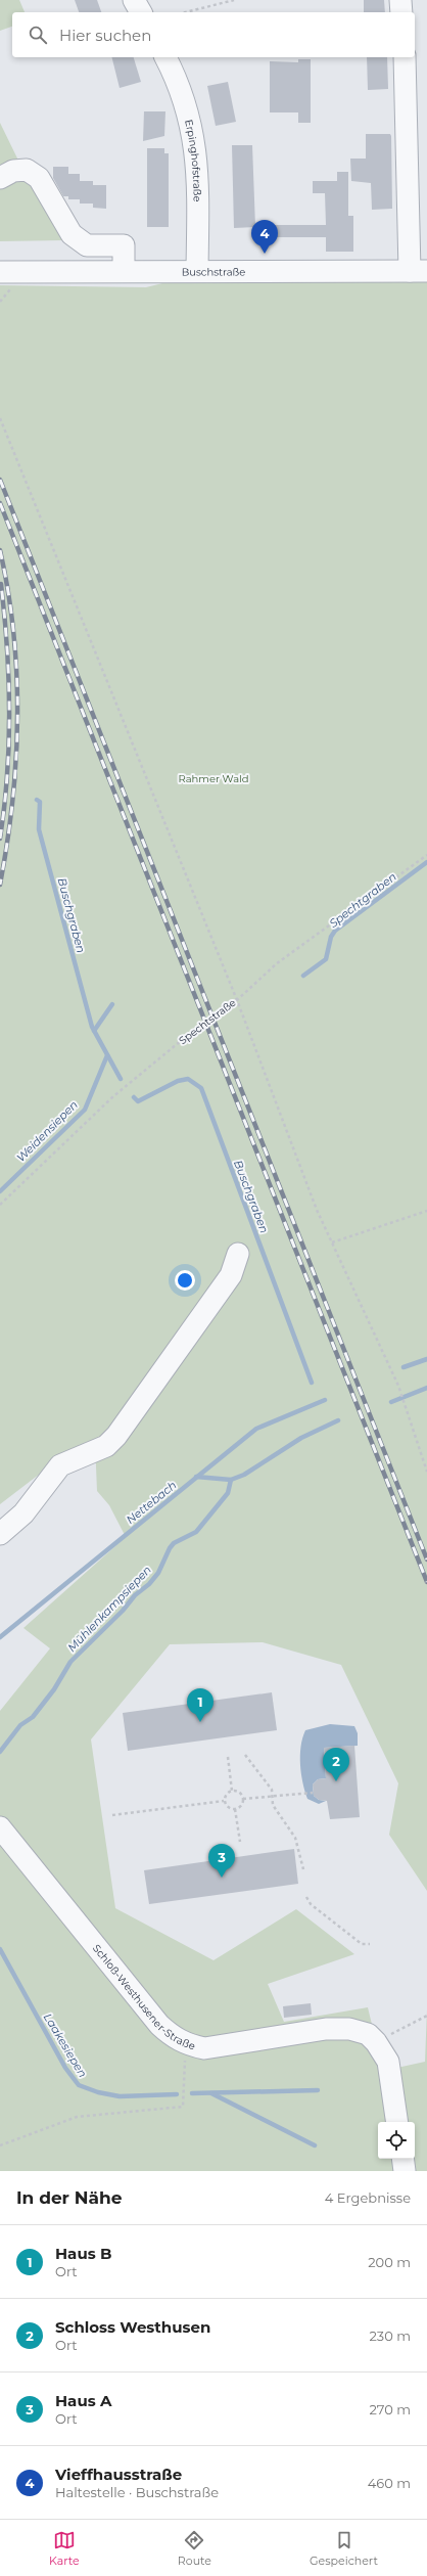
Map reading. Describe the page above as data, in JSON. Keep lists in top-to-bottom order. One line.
{"streets":{"street":["Erpinghofstraße","Buschstraße","Schloß-Westhusener-Straße"],"path":["Spechtstraße"]},"crossings":[["Erpinghofstraße","Buschstraße"]],"water":["Spechtgraben","Buschgraben","Weidensiepen","Nettebach","Mühlenkampsiepen","Laakesiepen"],"parks":["Rahmer Wald"],"page":{"search":"Hier suchen","pins":["4","1","2","3"],"heading":["In der Nähe","4 Ergebnisse"],"list":[{"mark":"1","name":"Haus B","note":"Ort","value":"200 m"},{"mark":"2","name":"Schloss Westhusen","note":"Ort","value":"230 m"},{"mark":"3","name":"Haus A","note":"Ort","value":"270 m"},{"mark":"4","name":"Vieffhausstraße","note":"Haltestelle · Buschstraße","value":"460 m"}],"nav":["Karte","Route","Gespeichert"]}}
